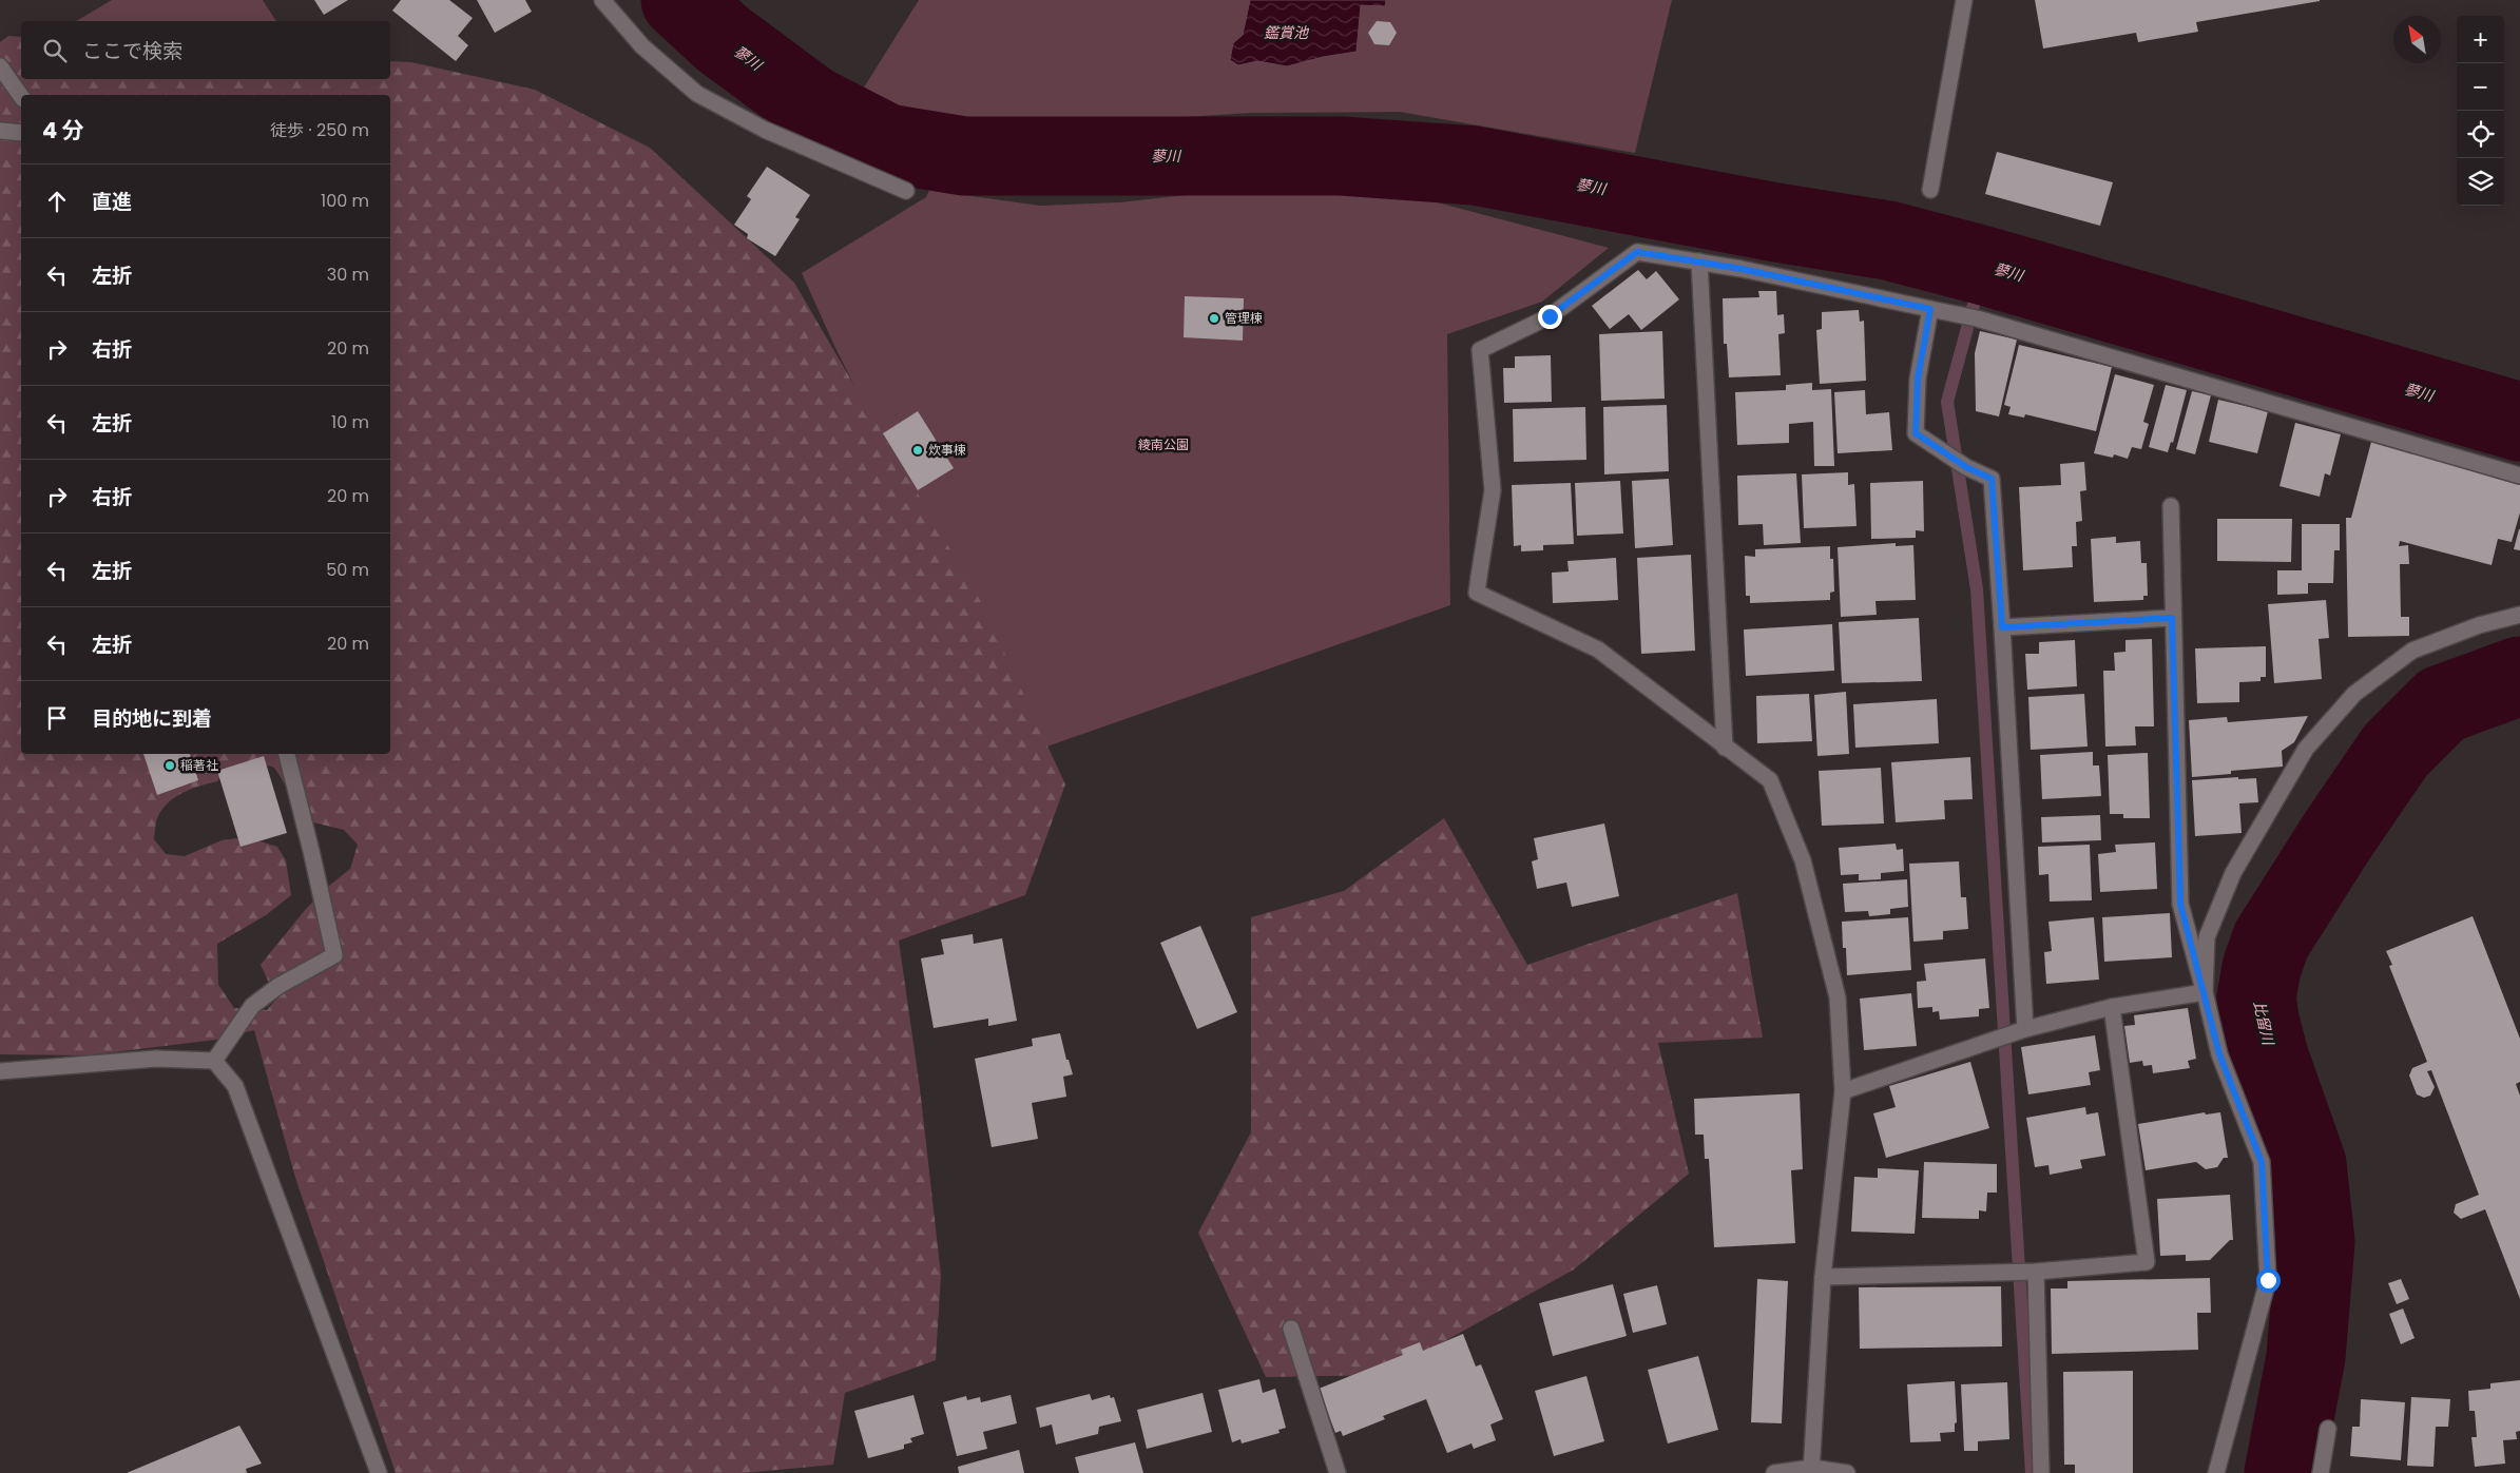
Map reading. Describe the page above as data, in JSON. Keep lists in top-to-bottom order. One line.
{"water":["鑑賞池","蓼川","比留川"],"parks":["綾南公園"],"places":["管理棟","炊事棟","稲著社"],"north":"top left","page":{"map_buttons":["+","−"],"search":"ここで検索","heading":["4 分","徒歩 · 250 m"],"list":[["直進","100 m"],["左折","30 m"],["右折","20 m"],["左折","10 m"],["右折","20 m"],["左折","50 m"],["左折","20 m"],"目的地に到着"]}}
